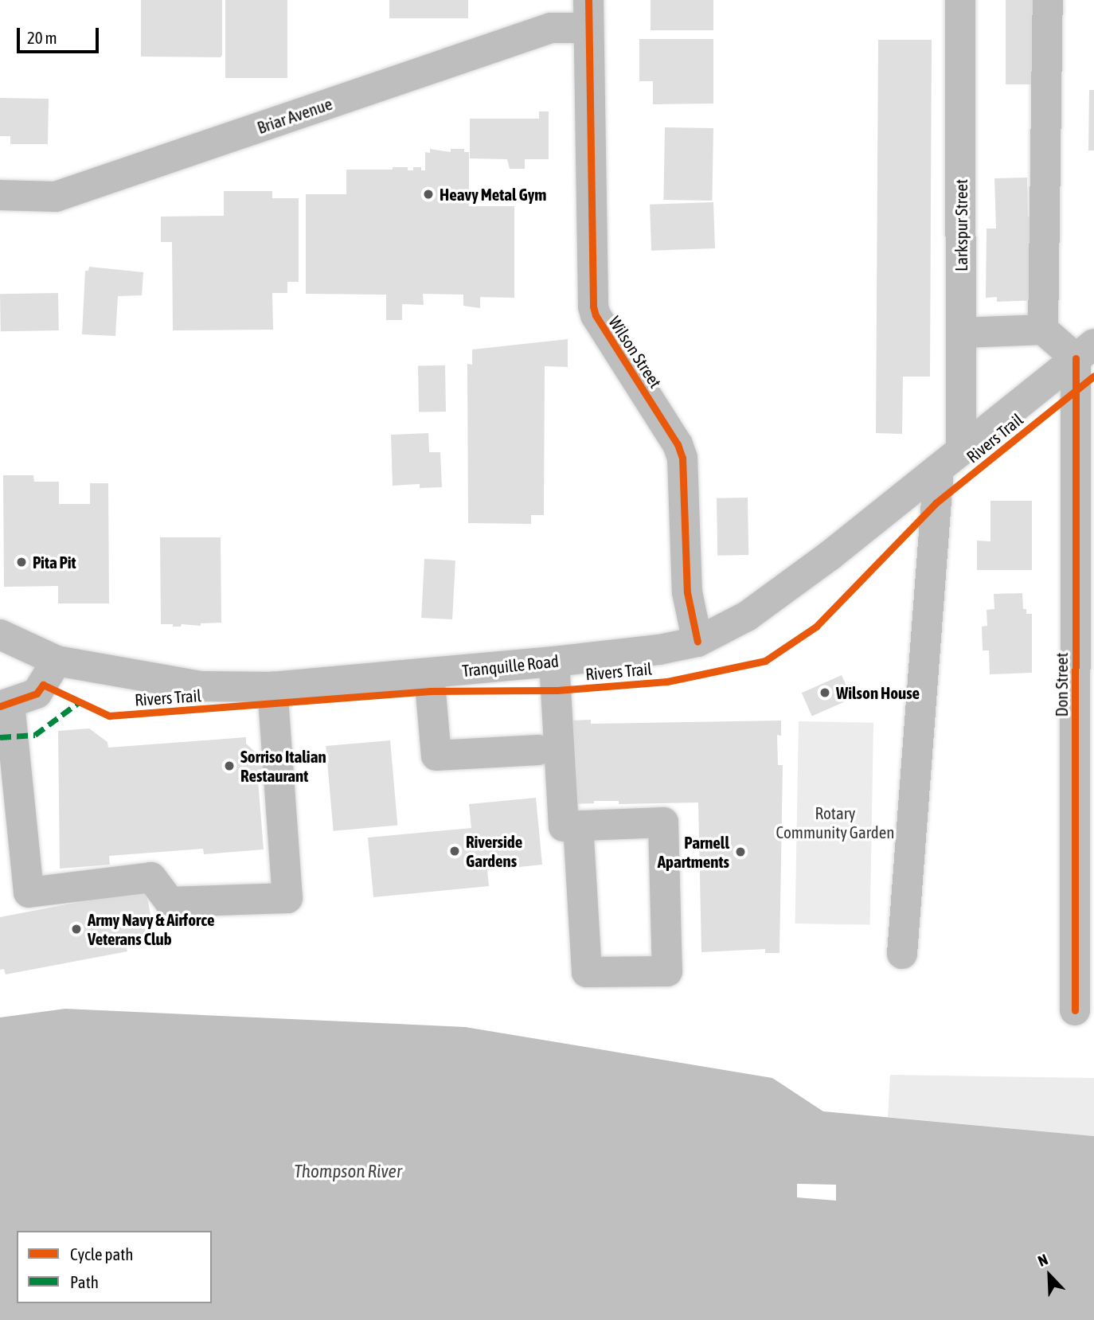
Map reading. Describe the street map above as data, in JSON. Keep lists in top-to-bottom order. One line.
{"streets":{"street":["Briar Avenue","Larkspur Street","Wilson Street","Tranquille Road","Don Street"],"cycle path":["Rivers Trail"]},"crossings":[["Briar Avenue","Wilson Street"],["Larkspur Street","Tranquille Road"],["Wilson Street","Tranquille Road"],["Tranquille Road","Don Street"]],"water":["Thompson River"],"parks":["Rotary Community Garden"],"places":["Heavy Metal Gym","Pita Pit","Wilson House","Sorriso Italian Restaurant","Riverside Gardens","Parnell Apartments","Army Navy & Airforce Veterans Club"],"legend":["Cycle path","Path"],"scale_bar":"20 m","north":"top left"}
